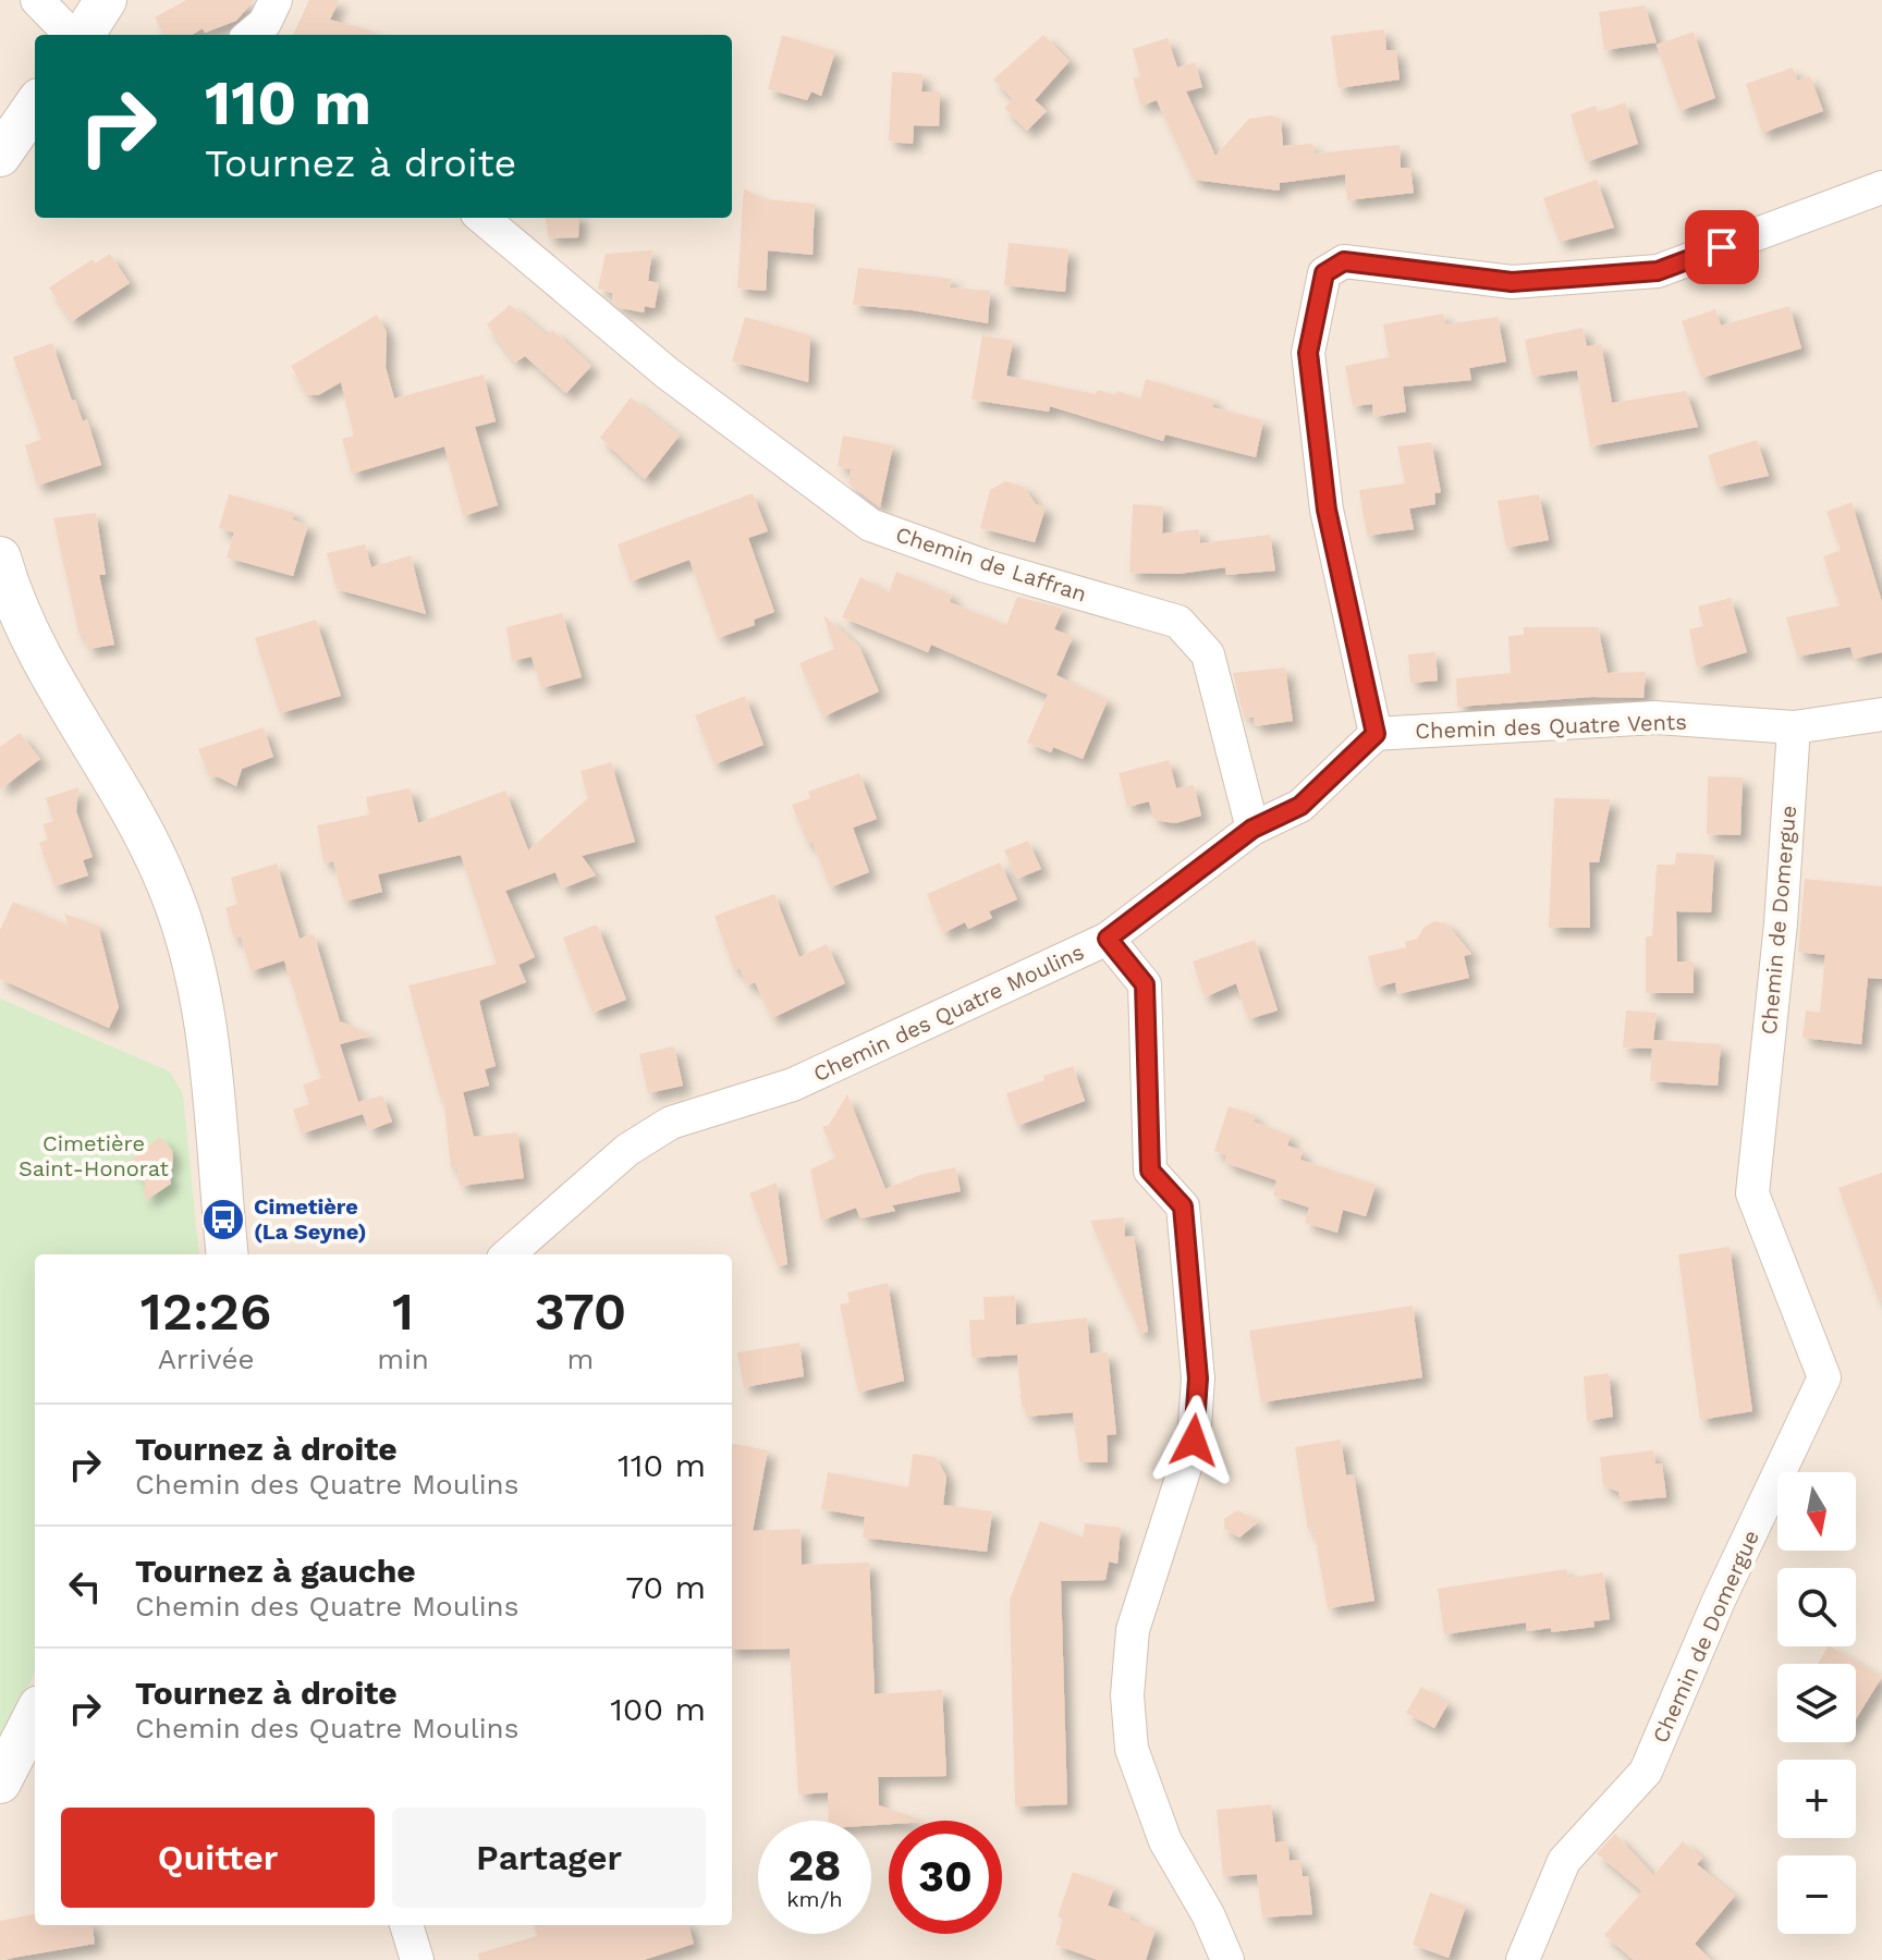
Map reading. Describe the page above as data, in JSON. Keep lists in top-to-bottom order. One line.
{"streets":{"street":["Chemin de Laffran","Chemin des Quatre Vents","Chemin de Domergue","Chemin des Quatre Moulins"]},"crossings":[["Chemin de Laffran","Chemin des Quatre Moulins"],["Chemin des Quatre Vents","Chemin de Domergue"],["Chemin des Quatre Vents","Chemin des Quatre Moulins"]],"parks":["Cimetière Saint-Honorat"],"places":{"bus stop":["Cimetière (La Seyne)"]},"north":"bottom","page":{"turn":["110 m","Tournez à droite"],"eta":["12:26","Arrivée","1","min","370","m"],"list":[{"name":"Tournez à droite","note":"Chemin des Quatre Moulins","value":"110 m"},{"name":"Tournez à gauche","note":"Chemin des Quatre Moulins","value":"70 m"},{"name":"Tournez à droite","note":"Chemin des Quatre Moulins","value":"100 m"}],"map_buttons":["+","−"],"buttons":["Quitter","Partager"],"speed":"28 km/h","limit":"30"}}
